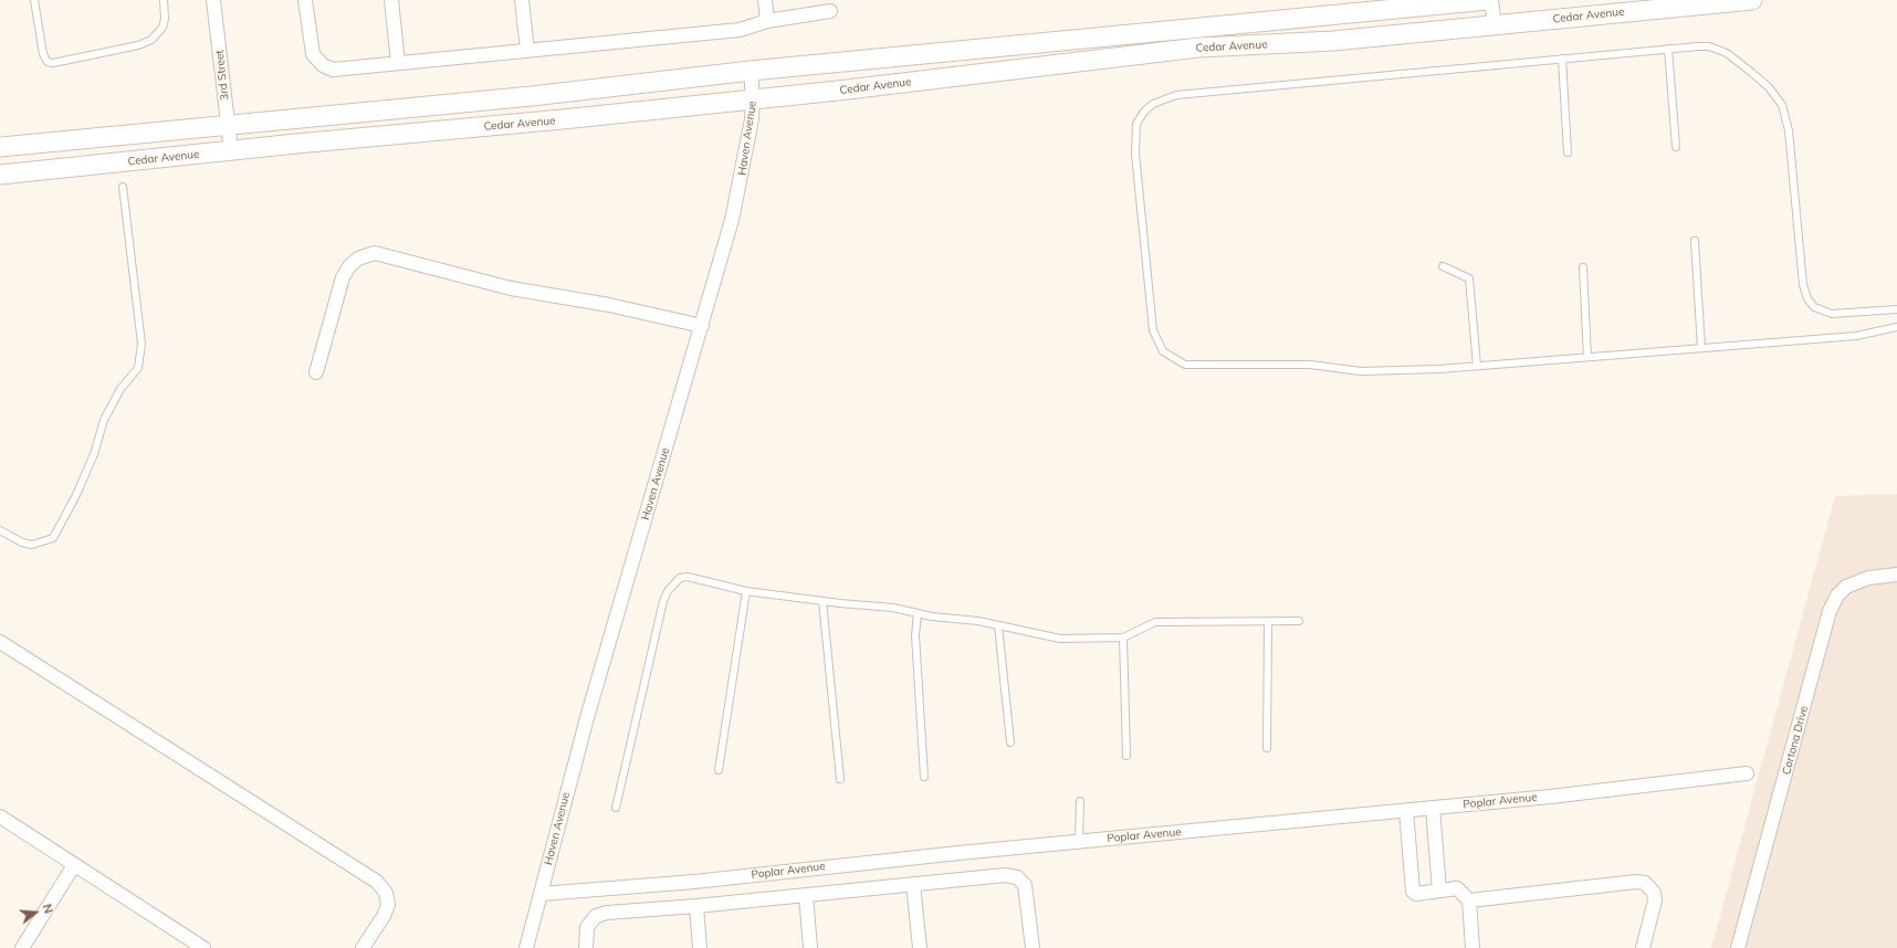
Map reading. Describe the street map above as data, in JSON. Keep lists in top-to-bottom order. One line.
{"streets":{"main road":["Cedar Avenue"],"street":["3rd Street","Haven Avenue","Cortona Drive","Poplar Avenue"]},"crossings":[["Cedar Avenue","3rd Street"],["Cedar Avenue","Haven Avenue"],["Haven Avenue","Poplar Avenue"]],"north":"right"}
